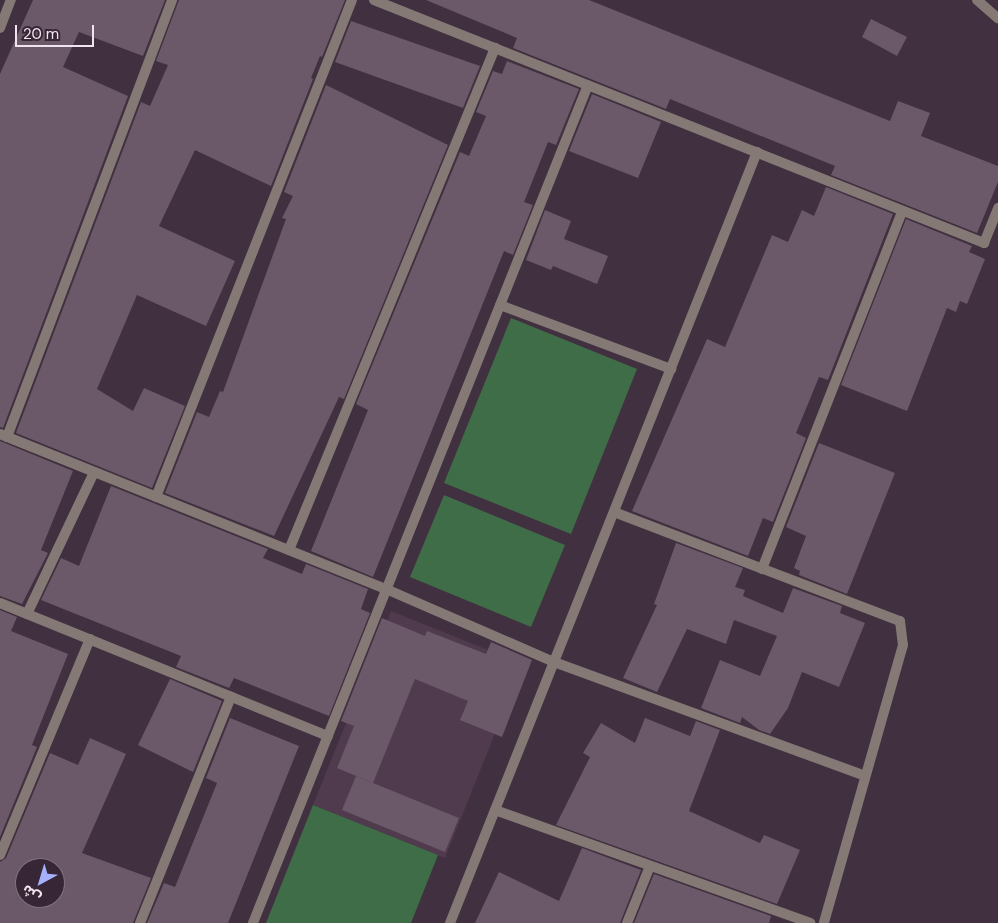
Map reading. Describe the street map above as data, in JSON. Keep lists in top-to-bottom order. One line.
{"scale_bar":"20 m","north":"bottom left"}
